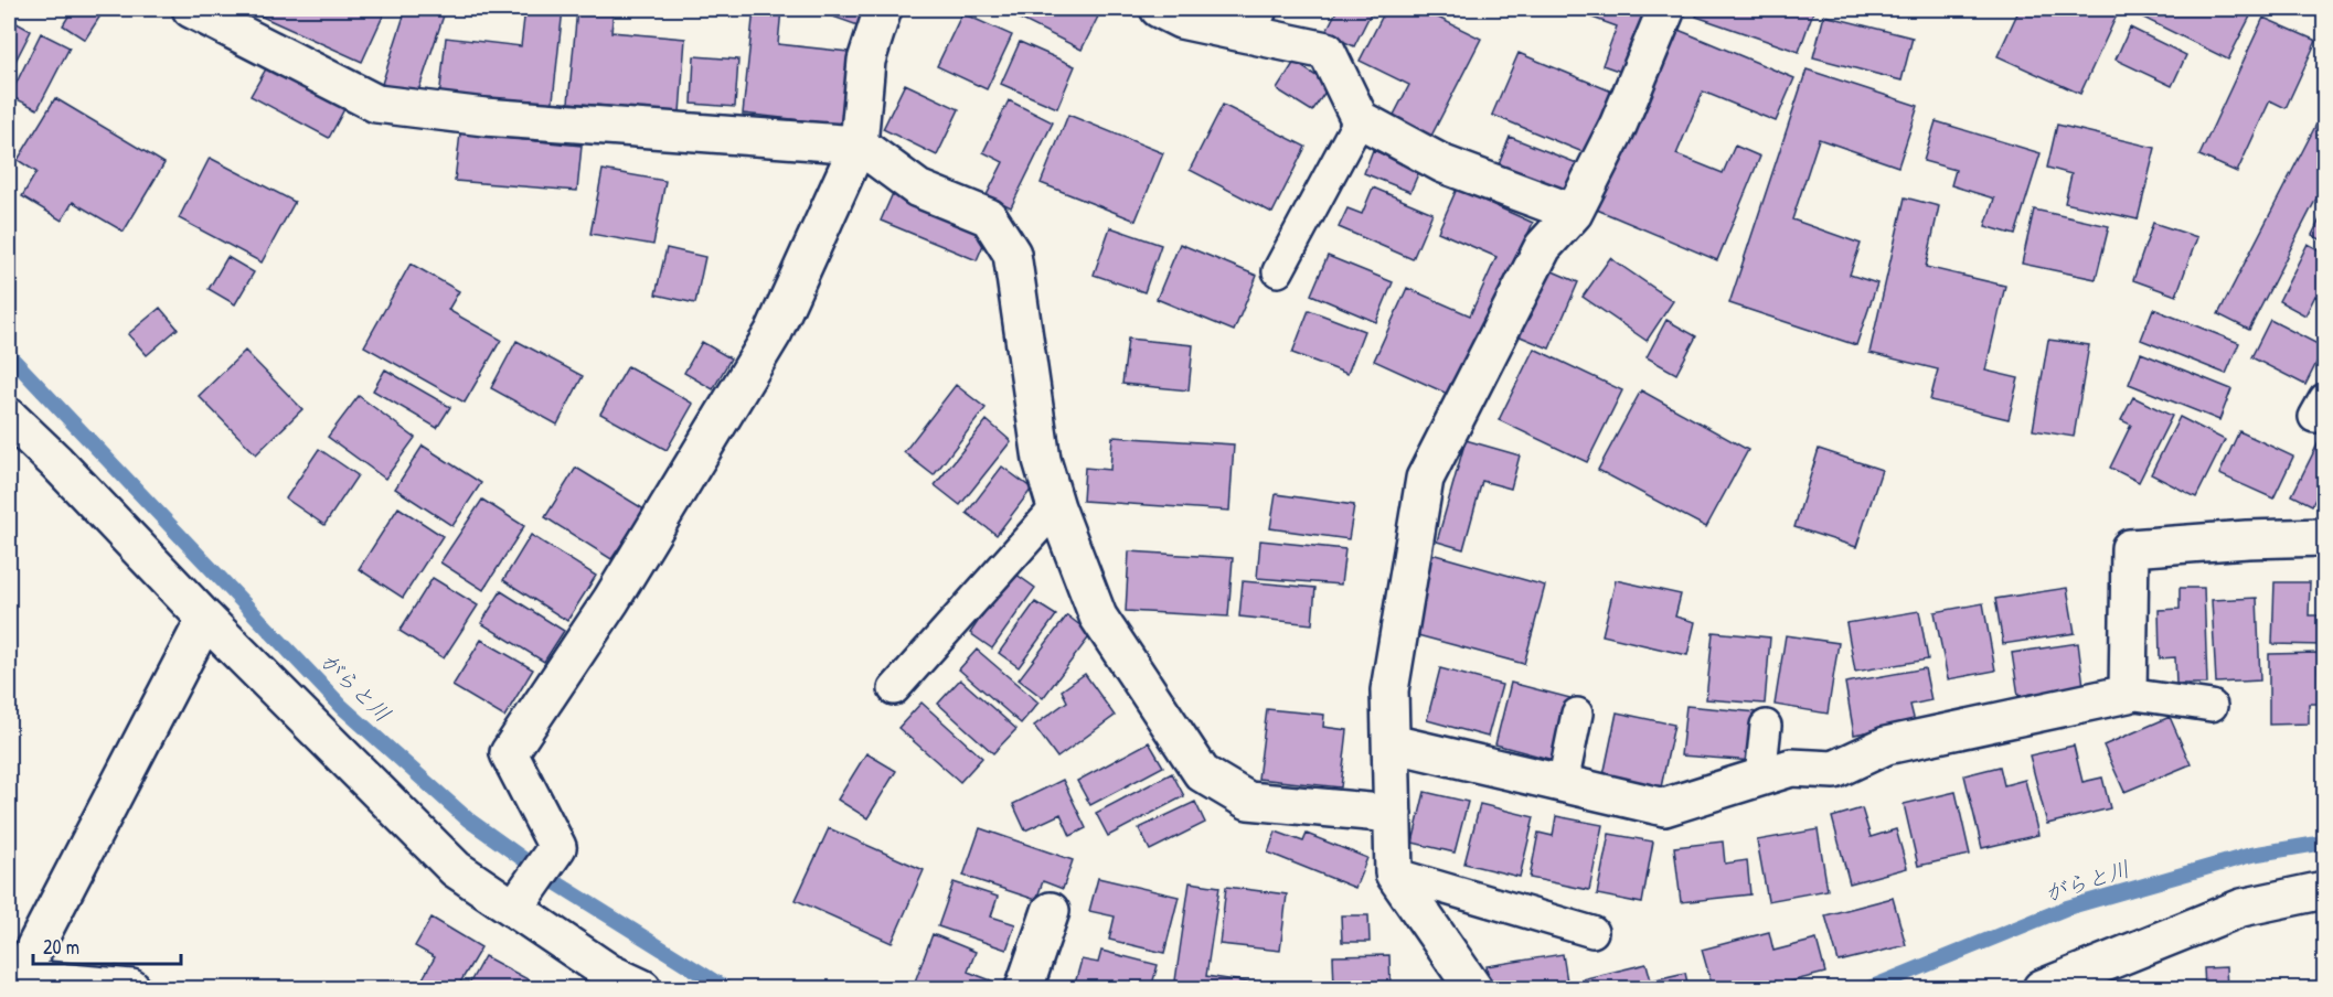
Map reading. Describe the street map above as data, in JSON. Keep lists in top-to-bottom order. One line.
{"water":["がらと川"],"scale_bar":"20 m"}
